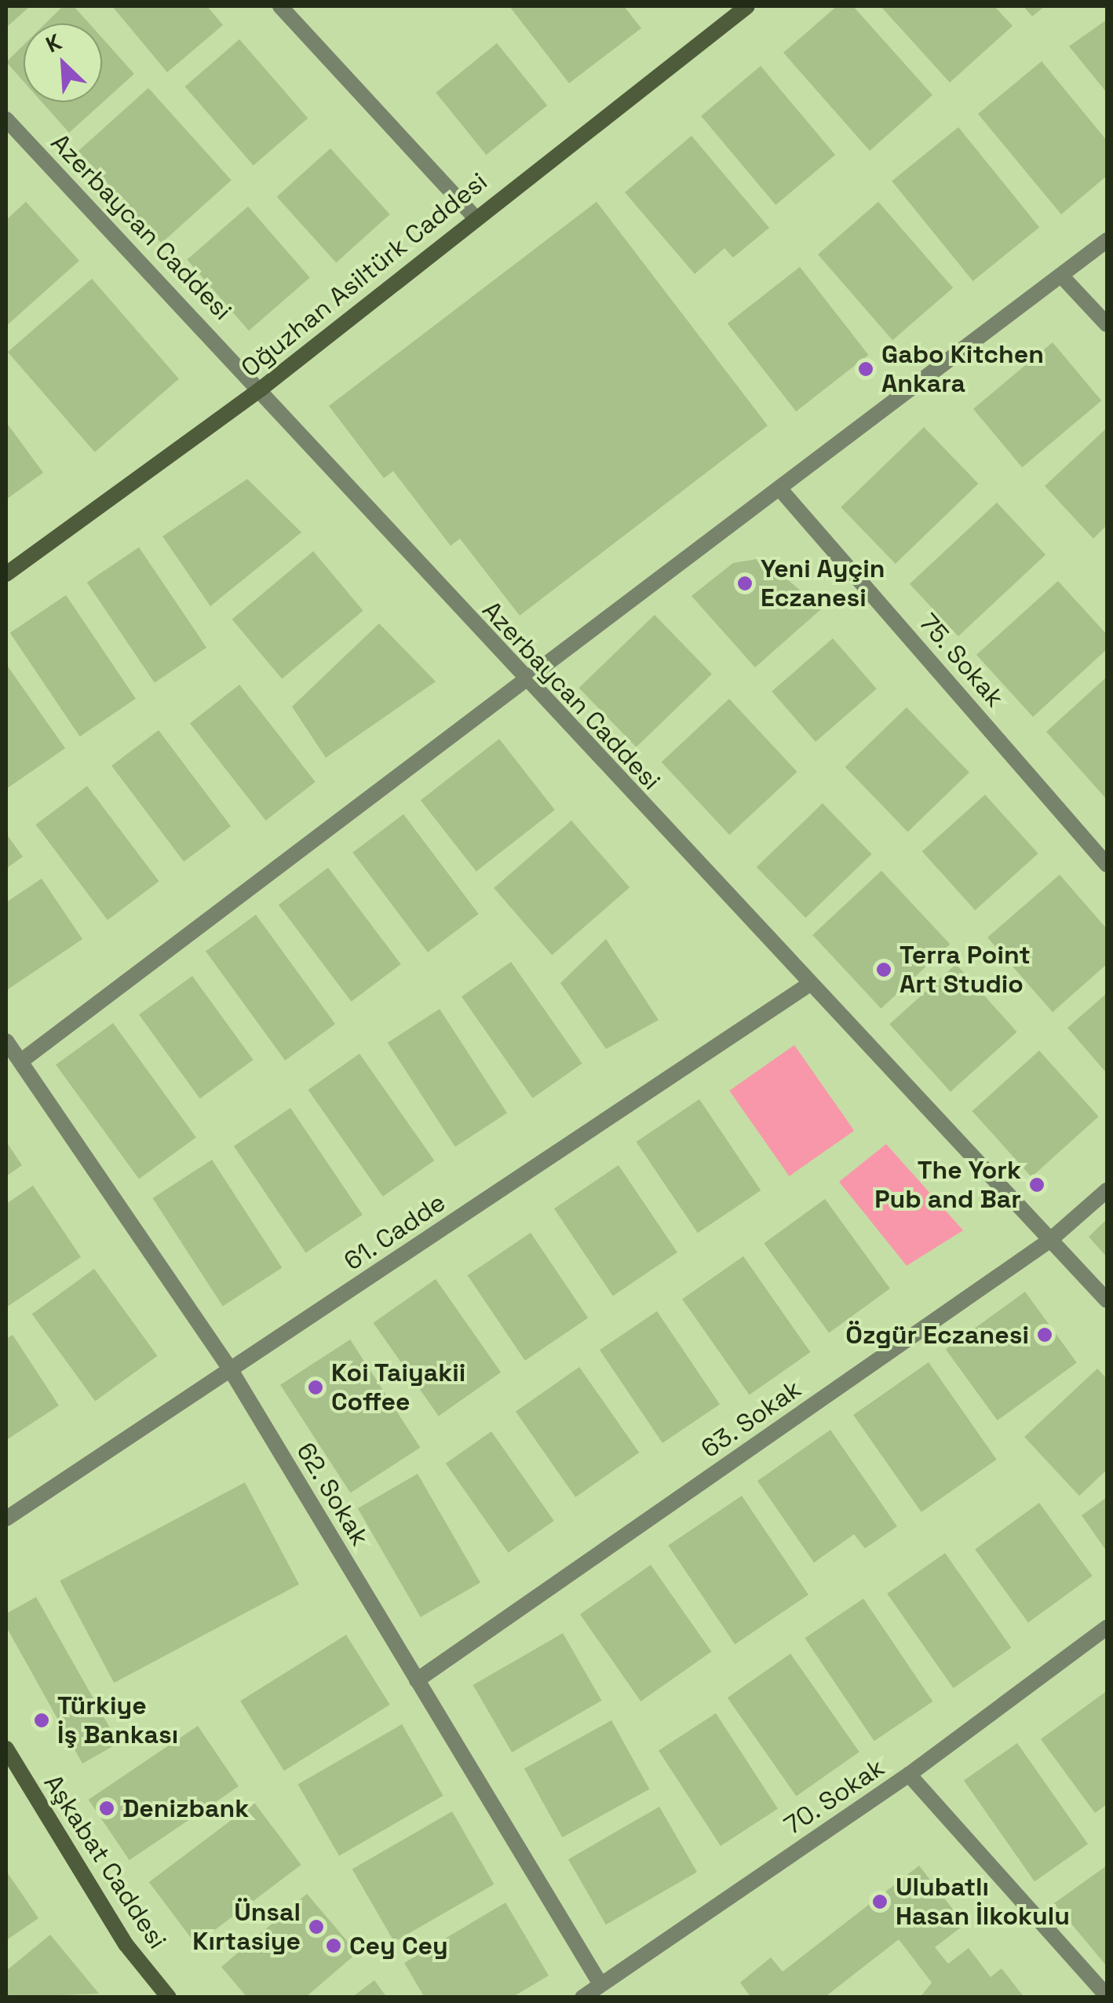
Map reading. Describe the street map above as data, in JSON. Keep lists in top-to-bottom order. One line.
{"streets":{"main road":["Oğuzhan Asiltürk Caddesi","Aşkabat Caddesi"],"street":["Azerbaycan Caddesi","75. Sokak","61. Cadde","63. Sokak","62. Sokak","70. Sokak"]},"crossings":[["Azerbaycan Caddesi","Oğuzhan Asiltürk Caddesi"],["Azerbaycan Caddesi","61. Cadde"],["Azerbaycan Caddesi","63. Sokak"],["61. Cadde","62. Sokak"],["63. Sokak","62. Sokak"],["62. Sokak","70. Sokak"]],"places":["Gabo Kitchen Ankara","Yeni Ayçin Eczanesi","Terra Point Art Studio","The York Pub and Bar","Özgür Eczanesi","Koi Taiyakii Coffee","Türkiye İş Bankası","Denizbank","Ulubatlı Hasan İlkokulu","Ünsal Kırtasiye","Cey Cey"],"north":"top left"}
